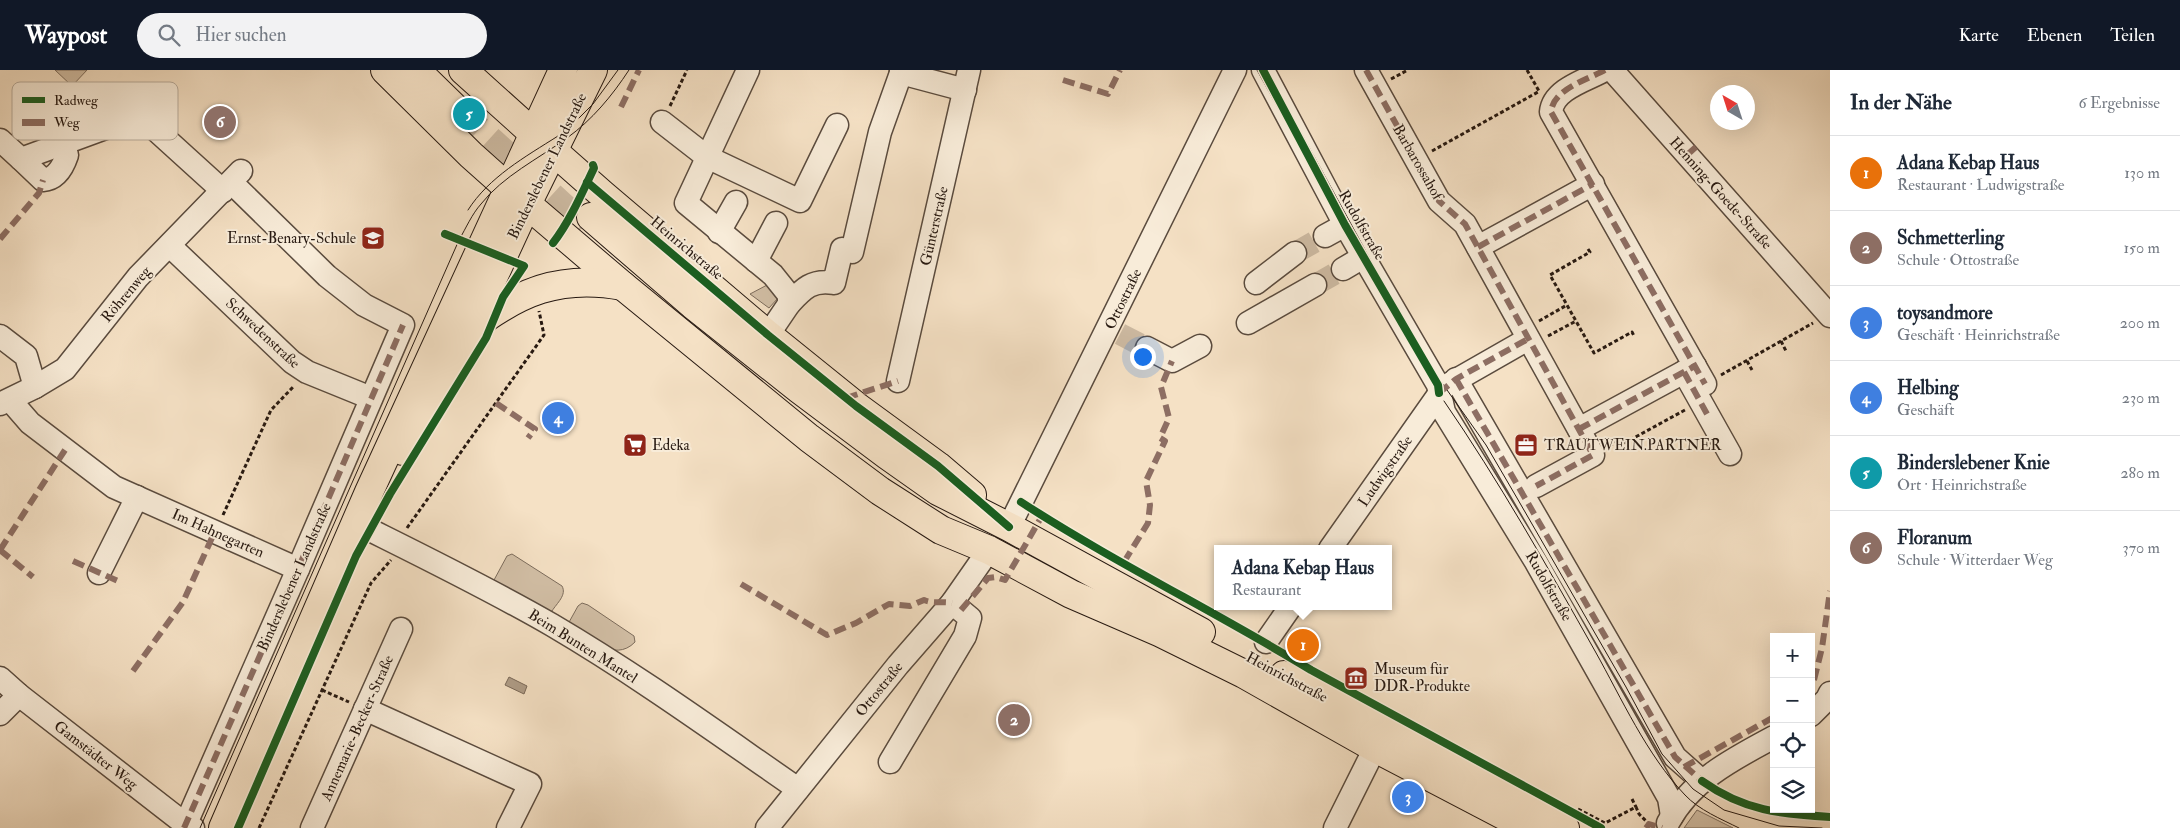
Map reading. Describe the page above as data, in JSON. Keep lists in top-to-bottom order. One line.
{"streets":{"main road":["Binderslebener Landstraße","Heinrichstraße"],"street":["Barbarossahof","Henning-Goede-Straße","Rudolfstraße","Günterstraße","Röhrenweg","Ottostraße","Schwedenstraße","Ludwigstraße","Im Hahnegarten","Beim Bunten Mantel","Annemarie-Becker-Straße","Gamstädter Weg"]},"crossings":[["Binderslebener Landstraße","Heinrichstraße"],["Binderslebener Landstraße","Röhrenweg"],["Binderslebener Landstraße","Schwedenstraße"],["Binderslebener Landstraße","Im Hahnegarten"],["Binderslebener Landstraße","Beim Bunten Mantel"],["Binderslebener Landstraße","Gamstädter Weg"],["Rudolfstraße","Ludwigstraße"],["Heinrichstraße","Ottostraße"],["Röhrenweg","Schwedenstraße"],["Röhrenweg","Im Hahnegarten"],["Ottostraße","Beim Bunten Mantel"]],"places":{"school or university":["Ernst-Benary-Schule"],"supermarket":["Edeka"],"office":["TRAUTWEIN.PARTNER"],"museum":["Museum für DDR-Produkte"]},"legend":["Radweg","Weg"],"north":"top left","page":{"header":"Waypost","search":"Hier suchen","nav":["Karte","Ebenen","Teilen"],"heading":["In der Nähe","6 Ergebnisse"],"pins":["5","6","4","1","2","3"],"list":[{"mark":"1","name":"Adana Kebap Haus","note":"Restaurant · Ludwigstraße","value":"130 m"},{"mark":"2","name":"Schmetterling","note":"Schule · Ottostraße","value":"150 m"},{"mark":"3","name":"toysandmore","note":"Geschäft · Heinrichstraße","value":"200 m"},{"mark":"4","name":"Helbing","note":"Geschäft","value":"230 m"},{"mark":"5","name":"Binderslebener Knie","note":"Ort · Heinrichstraße","value":"280 m"},{"mark":"6","name":"Floranum","note":"Schule · Witterdaer Weg","value":"370 m"}],"popup":["Adana Kebap Haus","Restaurant"],"map_buttons":["+","−"]}}
